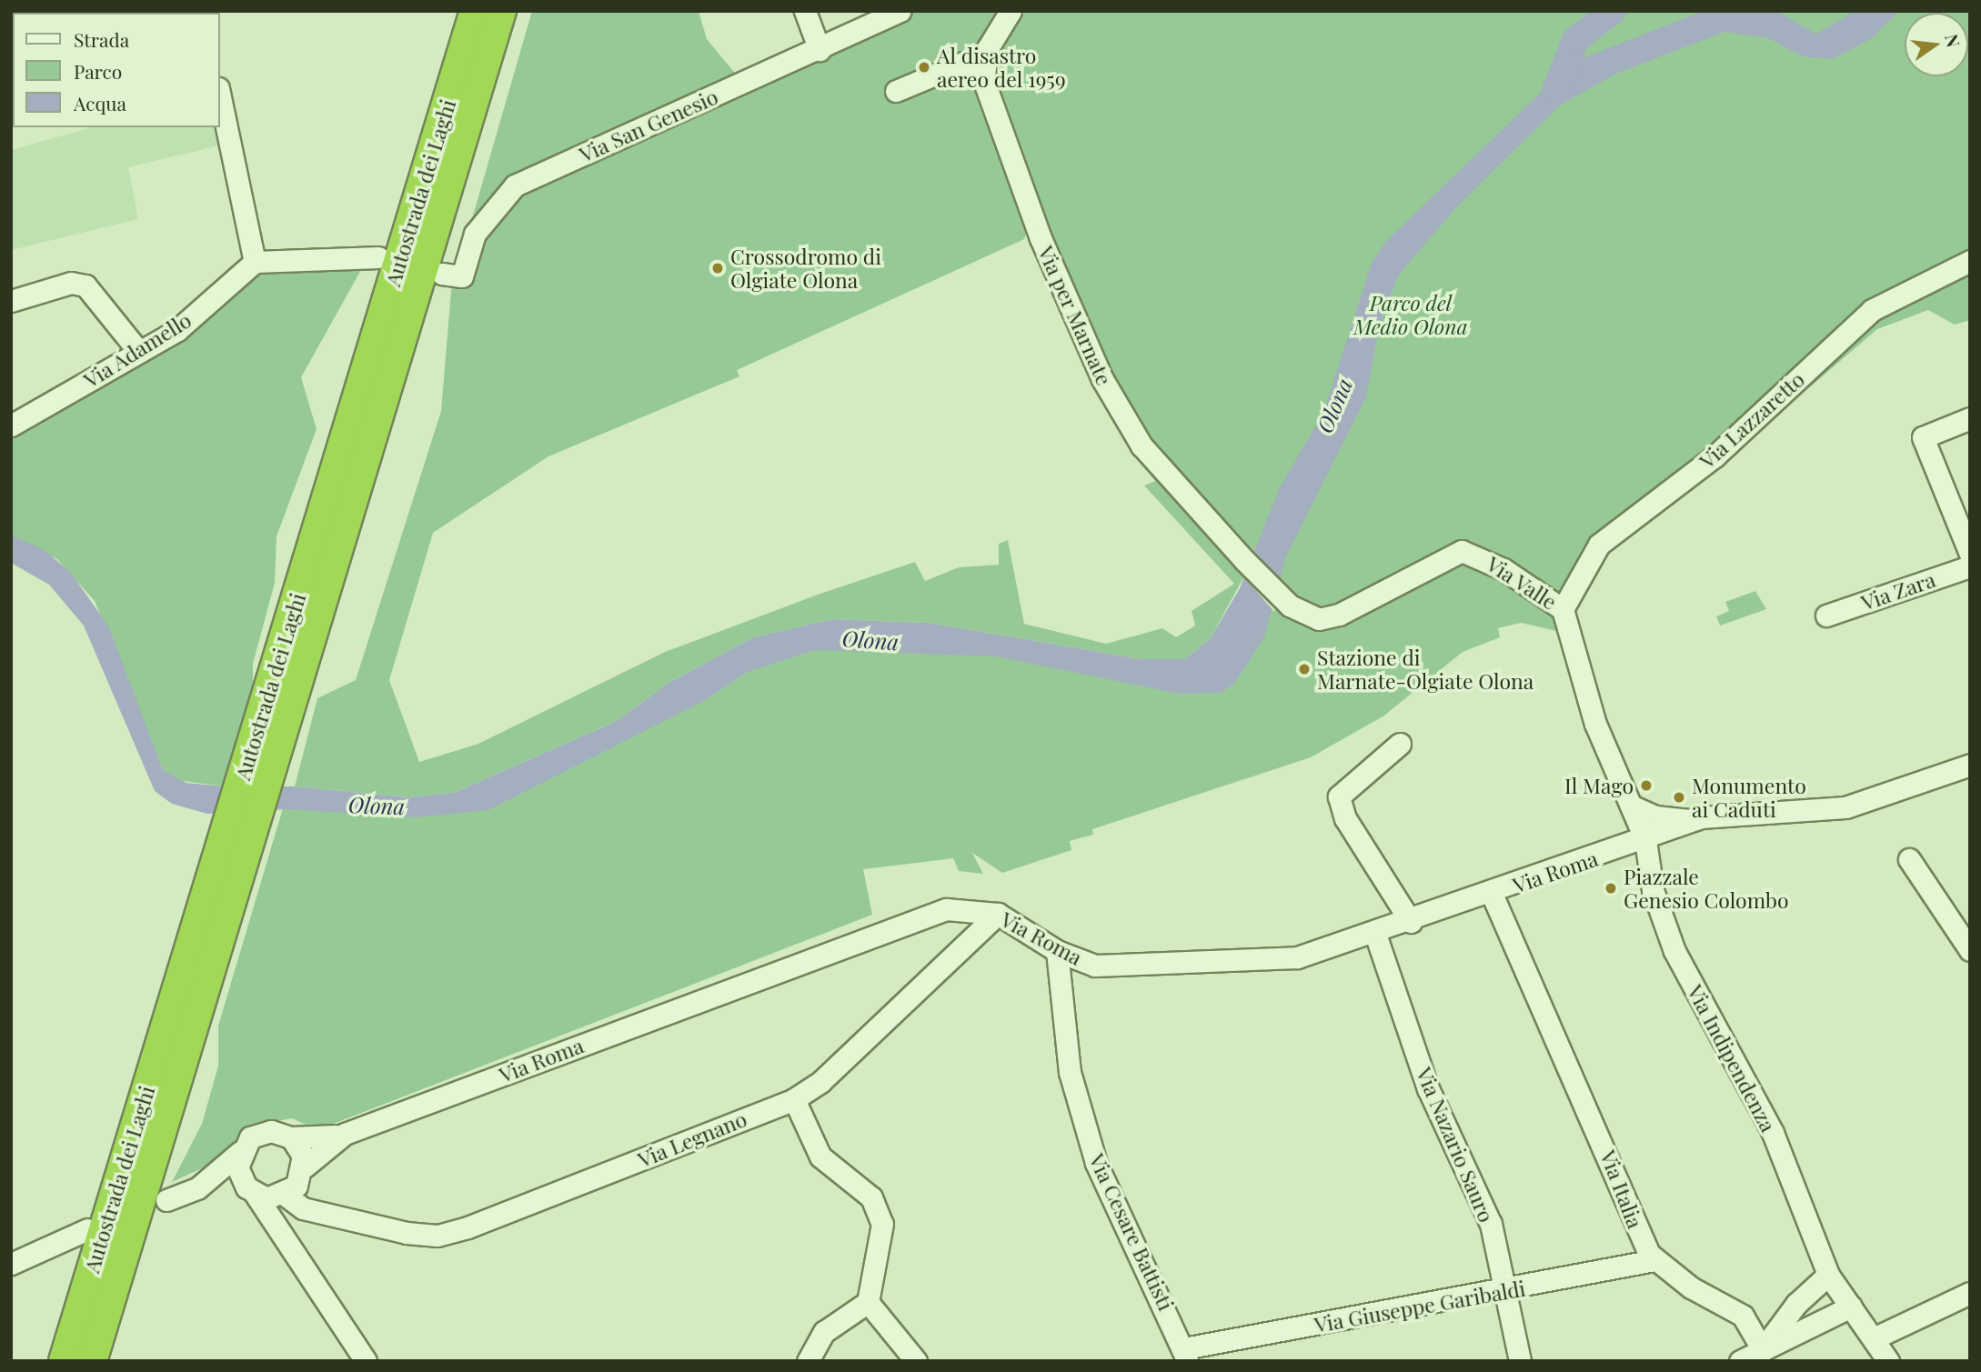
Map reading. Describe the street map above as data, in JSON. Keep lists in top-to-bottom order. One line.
{"streets":{"highway":["Autostrada dei Laghi"],"street":["Via San Genesio","Via per Marnate","Via Adamello","Via Lazzaretto","Via Valle","Via Zara","Via Roma","Via Indipendenza","Via Legnano","Via Nazario Sauro","Via Italia","Via Cesare Battisti","Via Giuseppe Garibaldi"]},"crossings":[["Via per Marnate","Via Valle"],["Via Lazzaretto","Via Valle"],["Via Valle","Via Roma"],["Via Valle","Via Indipendenza"],["Via Roma","Via Indipendenza"],["Via Roma","Via Legnano"],["Via Roma","Via Nazario Sauro"],["Via Roma","Via Italia"],["Via Roma","Via Cesare Battisti"],["Via Nazario Sauro","Via Giuseppe Garibaldi"],["Via Italia","Via Giuseppe Garibaldi"],["Via Cesare Battisti","Via Giuseppe Garibaldi"]],"water":["Olona"],"parks":["Parco del Medio Olona"],"places":["Al disastro aereo del 1959","Crossodromo di Olgiate Olona","Stazione di Marnate-Olgiate Olona","Il Mago","Monumento ai Caduti","Piazzale Genesio Colombo"],"legend":["Strada","Parco","Acqua"],"north":"right"}
